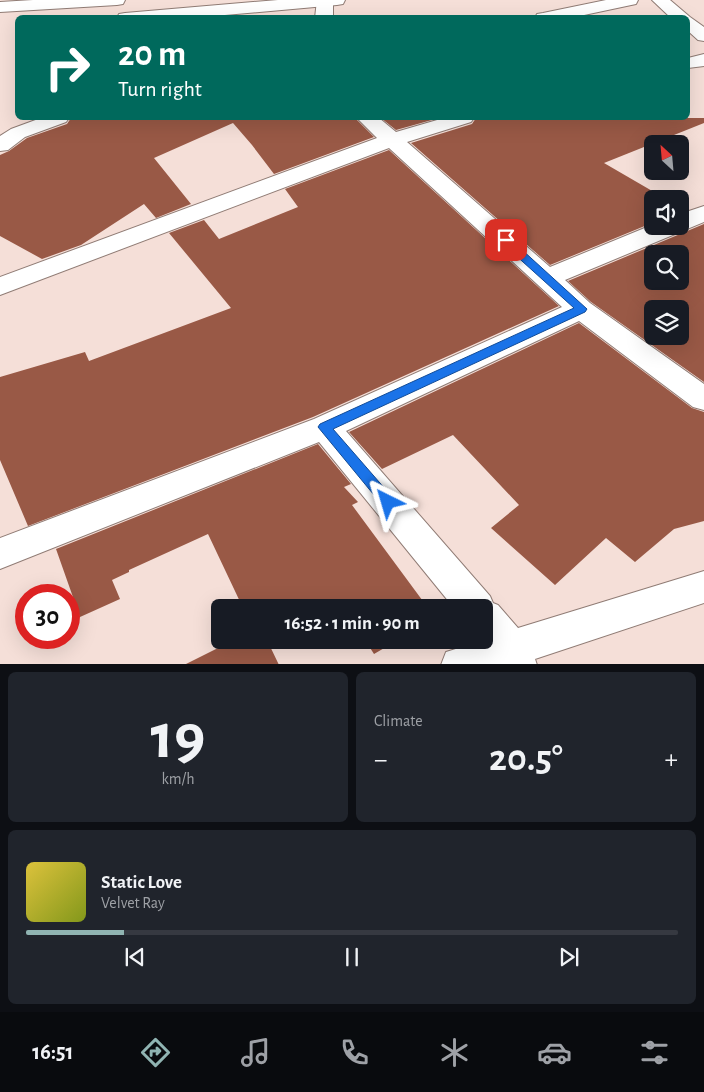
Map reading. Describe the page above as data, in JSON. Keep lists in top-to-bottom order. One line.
{"north":"top left","page":{"turn":["20 m","Turn right"],"limit":"30","trip":"16:52 · 1 min · 90 m","tile":[["19","km/h"],"Climate"],"heat":["−","20.5°","+"],"song":["Static Love","Velvet Ray"],"tabs":"16:51"}}
